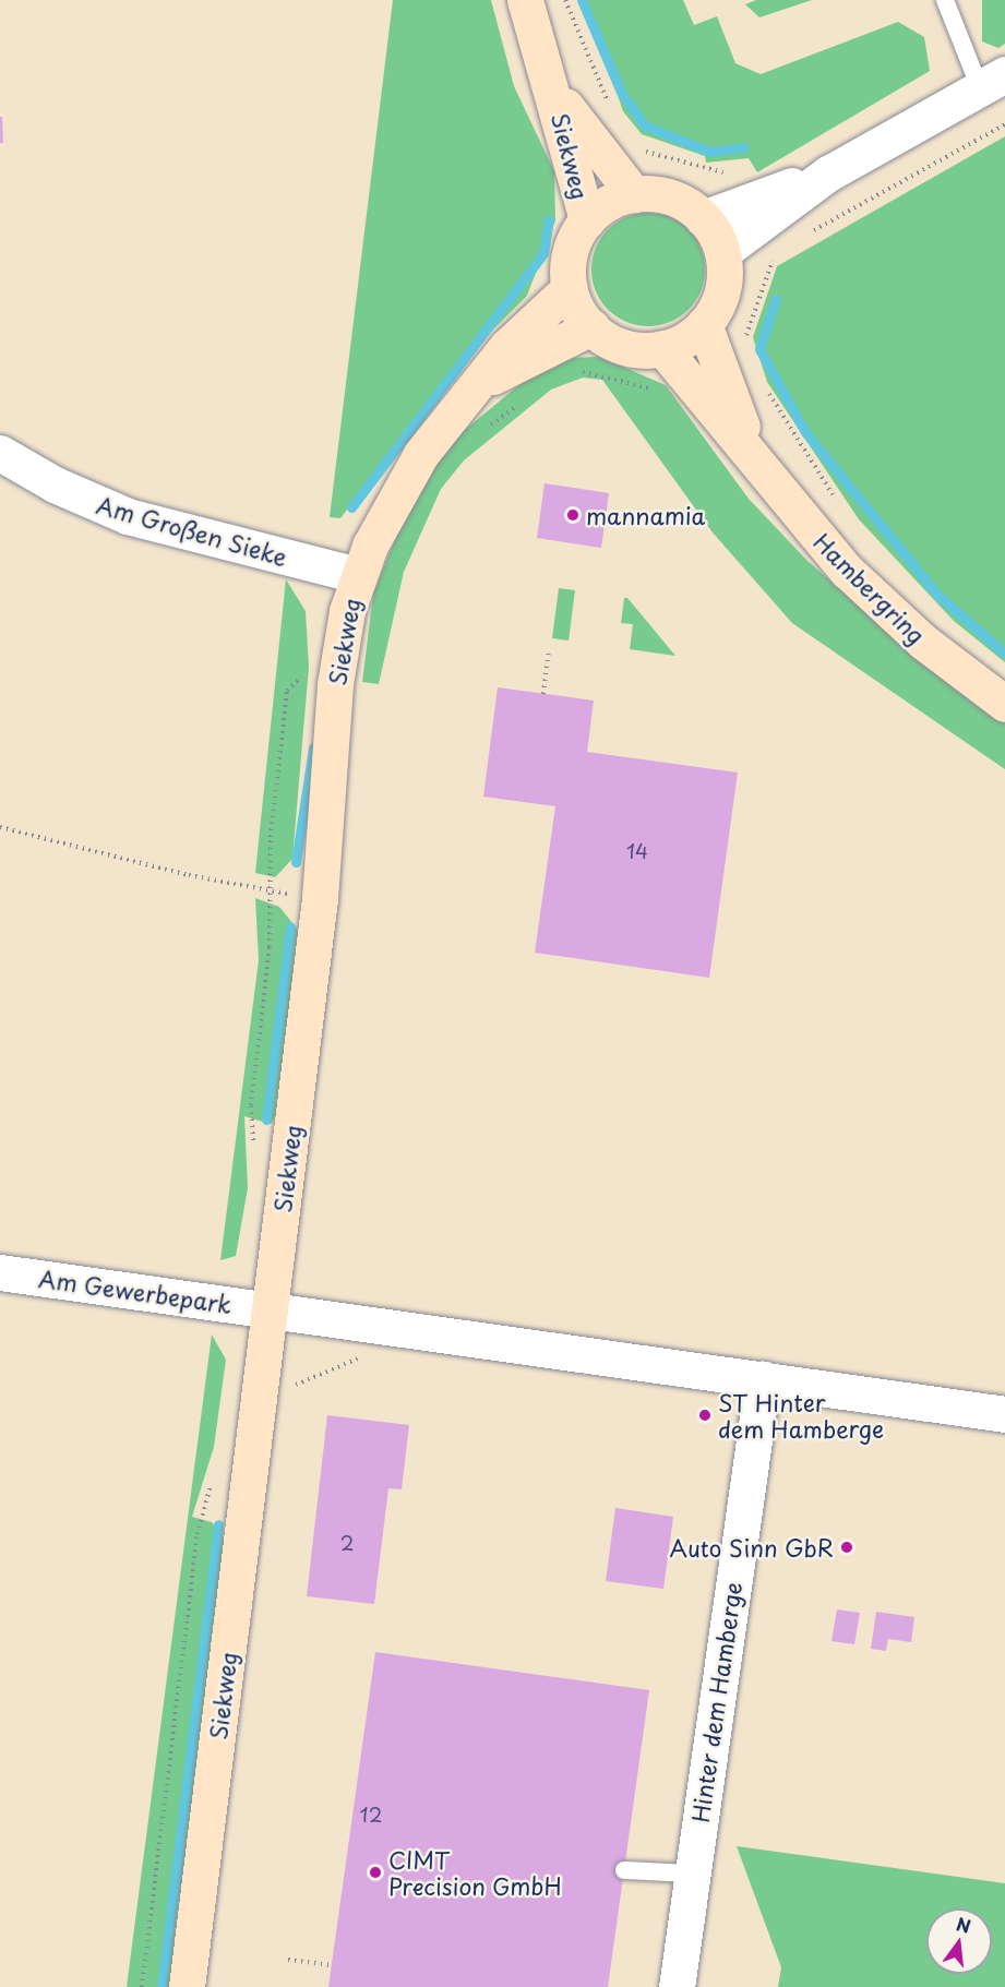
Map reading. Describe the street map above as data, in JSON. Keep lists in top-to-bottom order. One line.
{"streets":{"street":["Siekweg","Am Großen Sieke","Hambergring","Am Gewerbepark","Hinter dem Hamberge"]},"crossings":[["Siekweg","Am Großen Sieke"],["Siekweg","Hambergring"],["Siekweg","Am Gewerbepark"]],"places":["mannamia","ST Hinter dem Hamberge","Auto Sinn GbR","CIMT Precision GmbH"],"house_numbers":["14","2","12"],"north":"top"}
